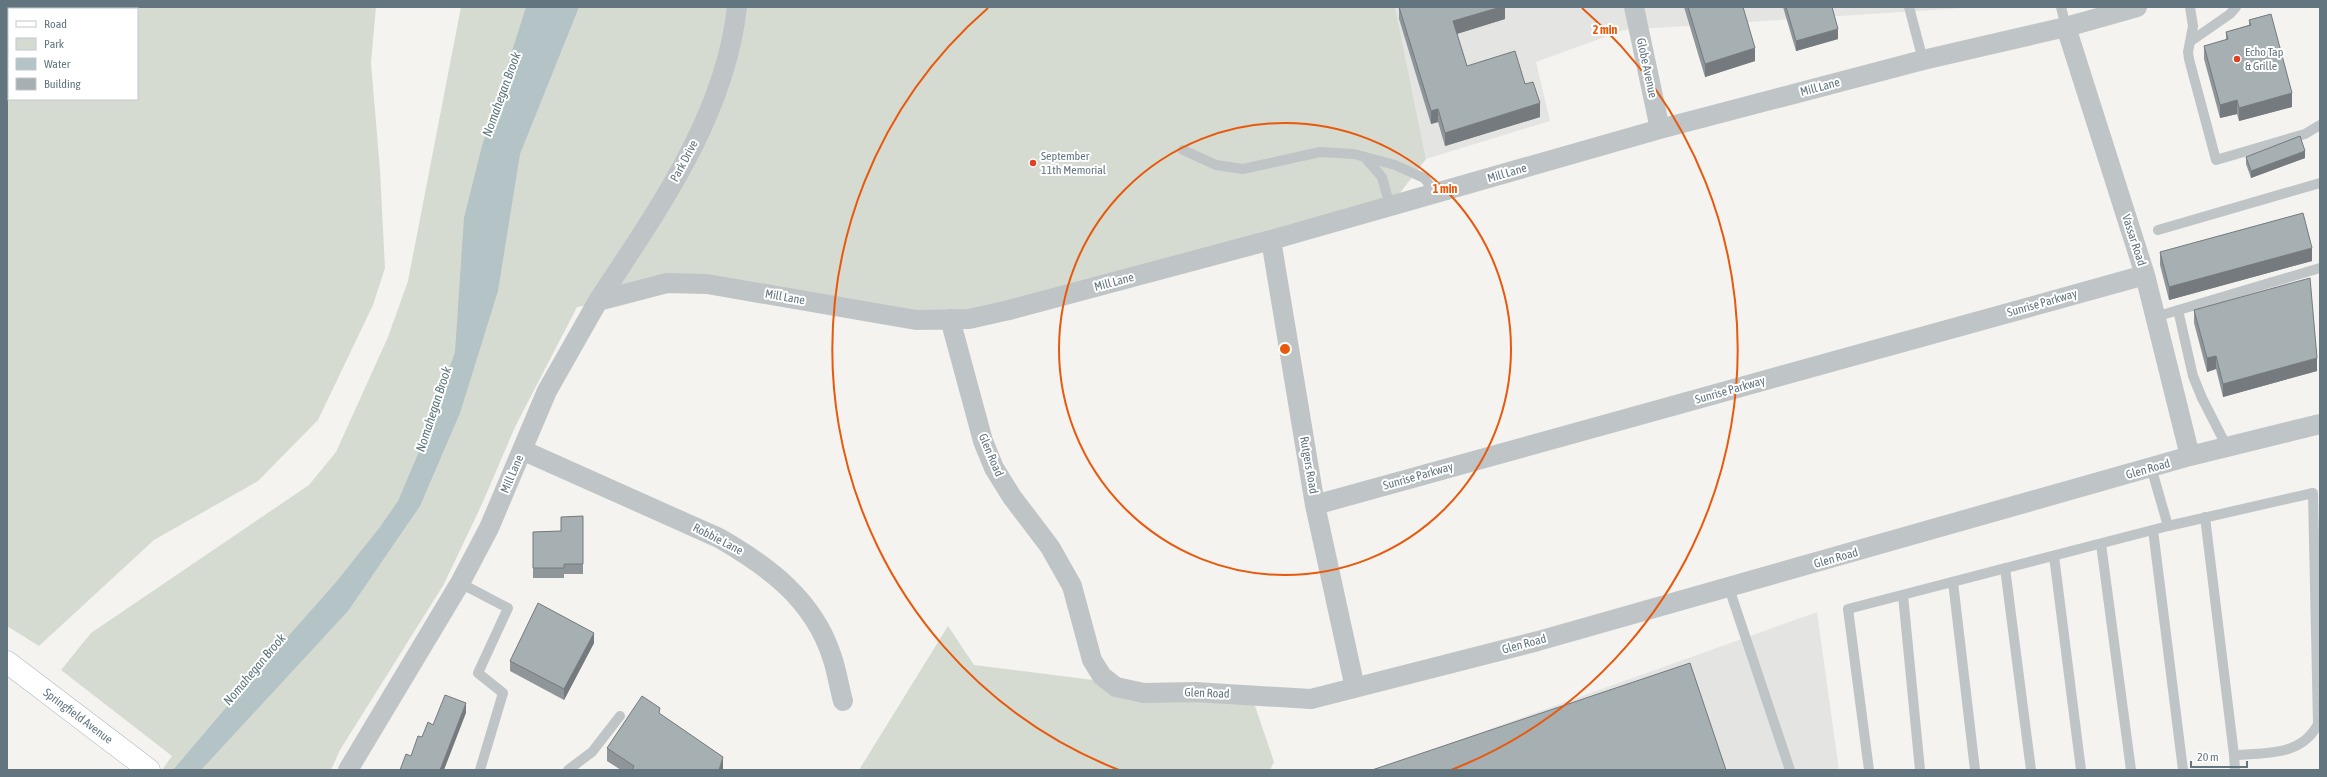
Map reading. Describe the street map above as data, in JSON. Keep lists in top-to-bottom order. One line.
{"streets":{"main road":["Springfield Avenue"],"street":["Globe Avenue","Mill Lane","Park Drive","Vassar Road","Sunrise Parkway","Glen Road","Rutgers Road","Robbie Lane"]},"crossings":[["Globe Avenue","Mill Lane"],["Mill Lane","Park Drive"],["Mill Lane","Vassar Road"],["Mill Lane","Glen Road"],["Mill Lane","Rutgers Road"],["Mill Lane","Robbie Lane"],["Vassar Road","Sunrise Parkway"],["Vassar Road","Glen Road"],["Sunrise Parkway","Rutgers Road"],["Glen Road","Rutgers Road"]],"water":["Nomahegan Brook"],"places":["Echo Tap & Grille","September 11th Memorial"],"legend":["Road","Park","Water","Building"],"scale_bar":"20 m","rings":["2 min","1 min"]}
